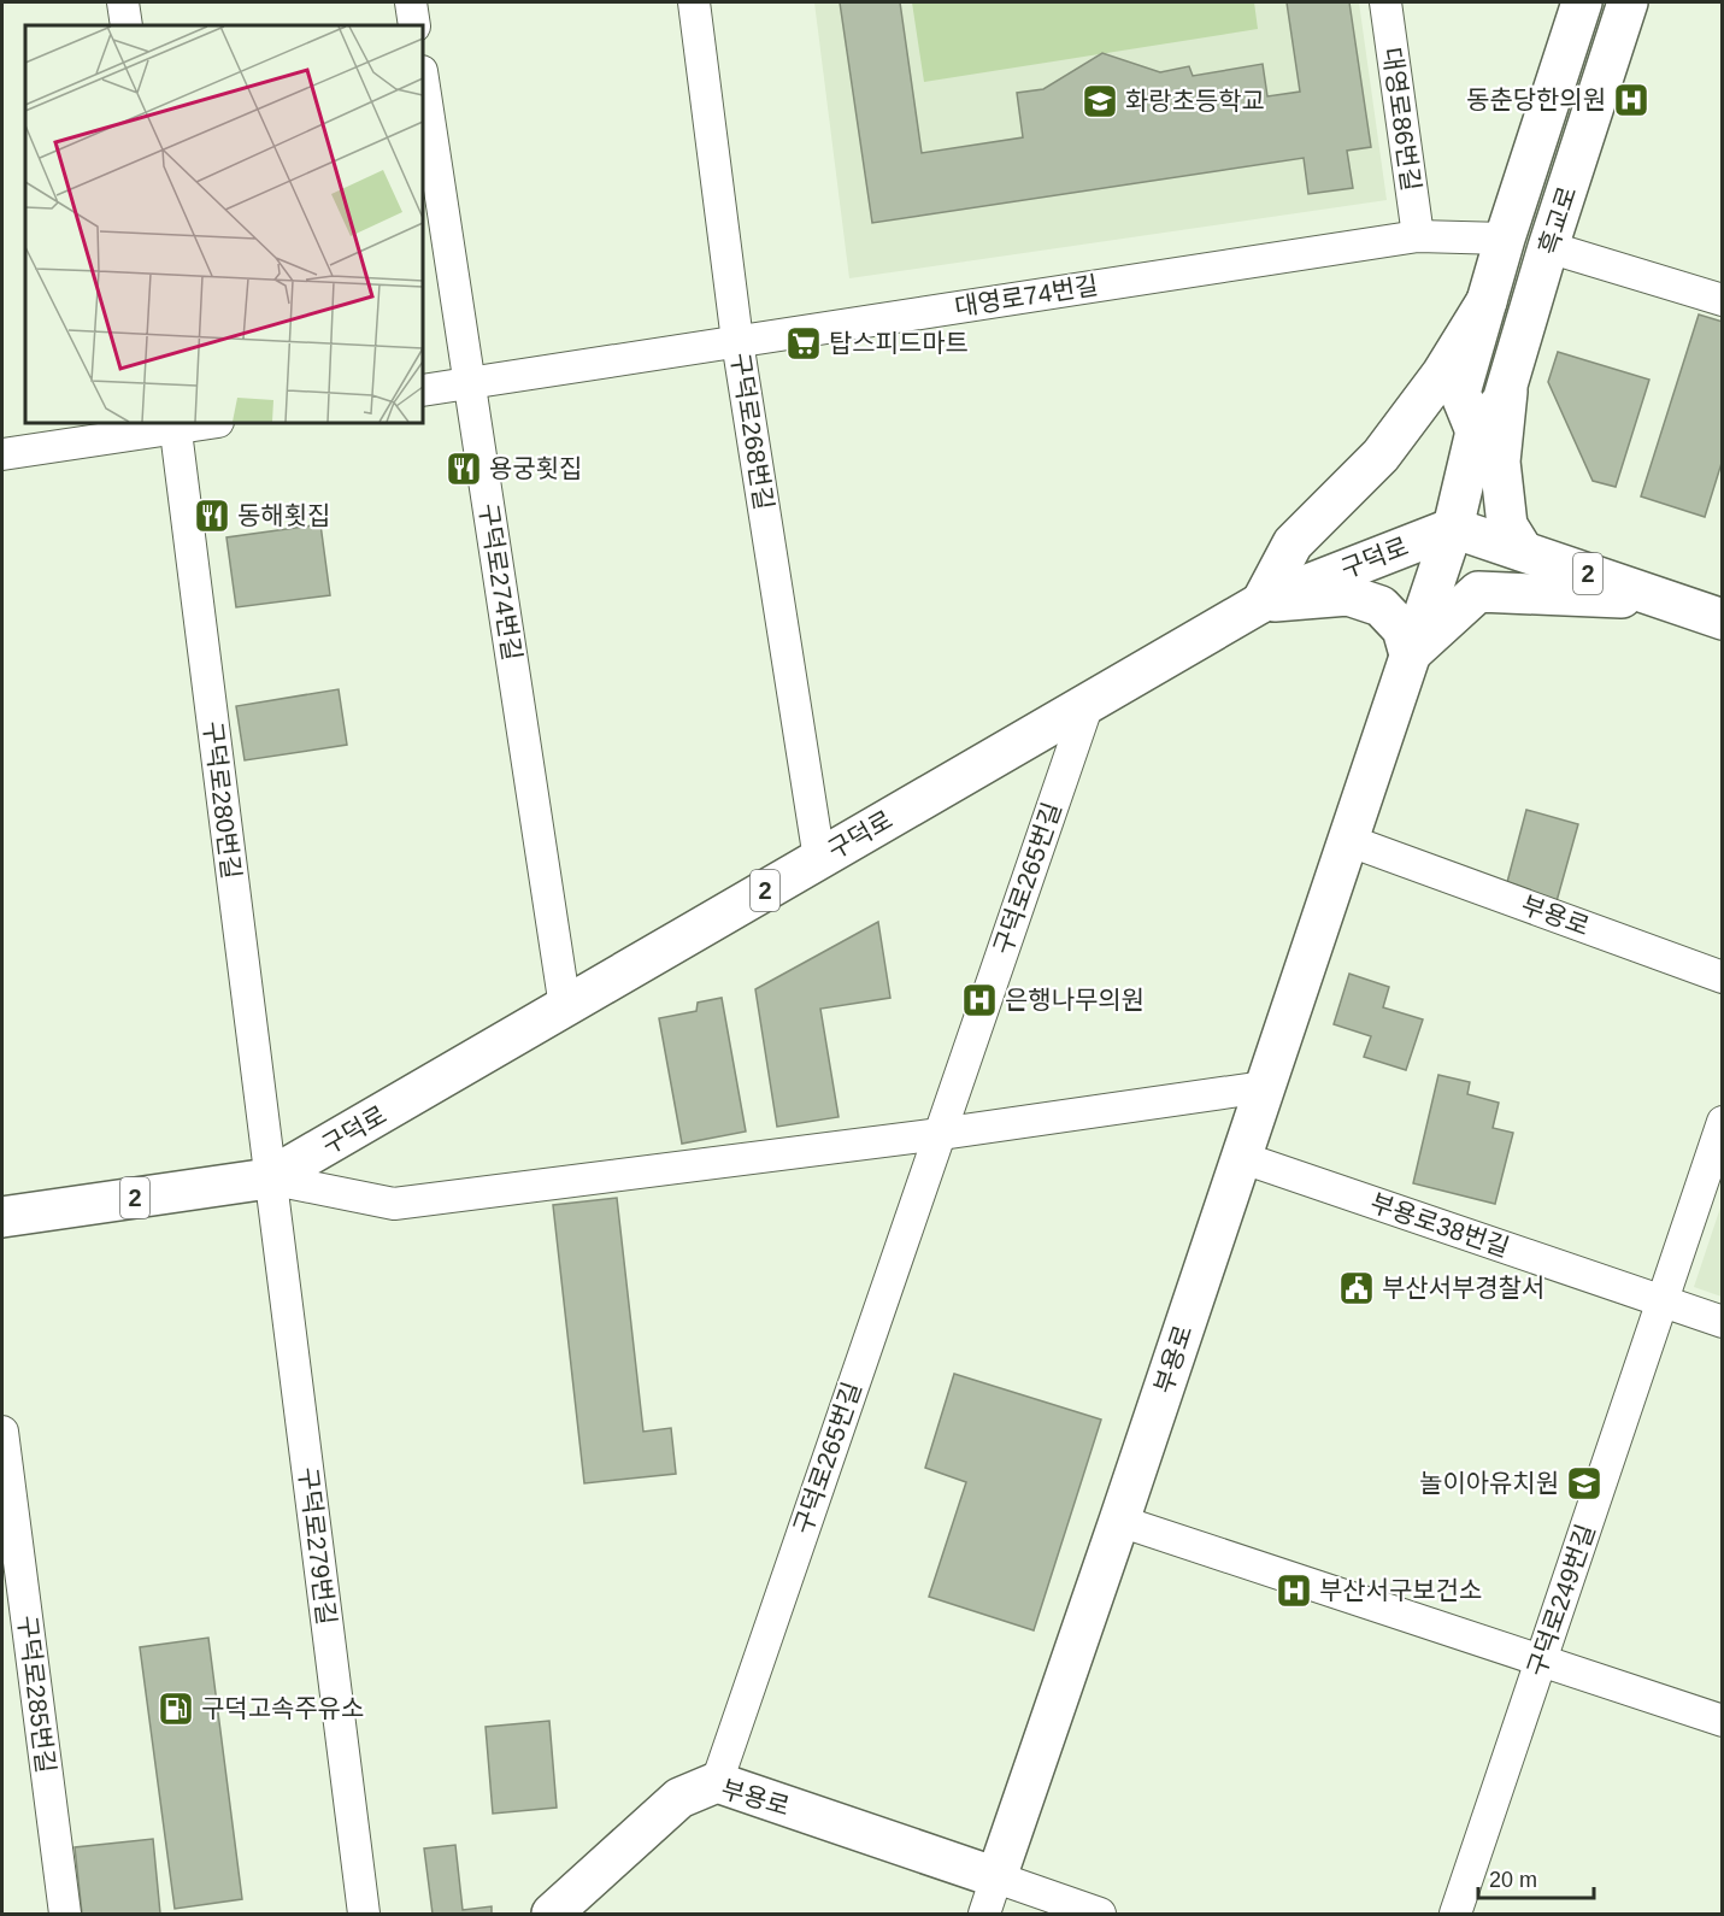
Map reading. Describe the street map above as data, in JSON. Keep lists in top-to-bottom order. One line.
{"streets":{"main road":["흑교로","구덕로","2","부용로"],"street":["대영로86번길","대영로74번길","구덕로268번길","구덕로274번길","구덕로280번길","구덕로265번길","부용로38번길","구덕로279번길","구덕로249번길","구덕로285번길"]},"crossings":[["대영로86번길","대영로74번길"],["흑교로","대영로74번길"],["흑교로","구덕로"],["흑교로","2"],["흑교로","부용로"],["대영로74번길","구덕로268번길"],["대영로74번길","구덕로274번길"],["구덕로268번길","구덕로"],["구덕로","2"],["구덕로","구덕로274번길"],["구덕로","구덕로280번길"],["구덕로","구덕로265번길"],["구덕로","부용로"],["구덕로","구덕로279번길"],["2","부용로"],["구덕로280번길","구덕로279번길"],["구덕로265번길","부용로"],["부용로","부용로38번길"],["부용로38번길","구덕로249번길"]],"places":{"hospital":["동춘당한의원","은행나무의원","부산서구보건소"],"school or university":["화랑초등학교","놀이아유치원"],"supermarket":["탑스피드마트"],"restaurant":["용궁횟집","동해횟집"],"public building":["부산서부경찰서"],"fuel station":["구덕고속주유소"]},"scale_bar":"20 m"}
